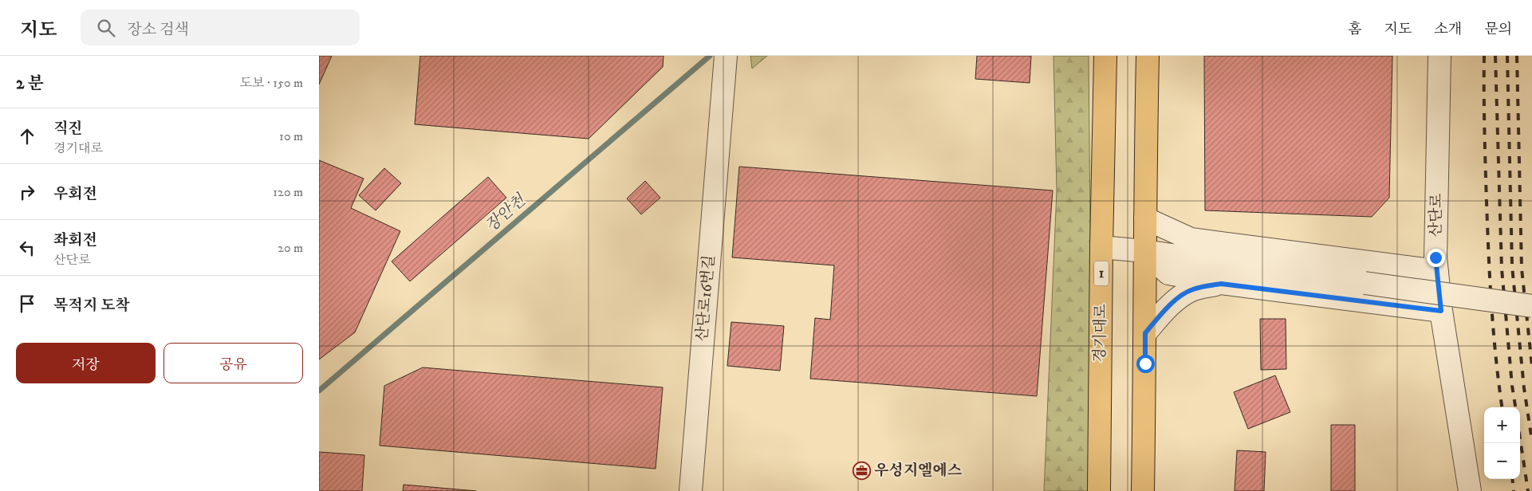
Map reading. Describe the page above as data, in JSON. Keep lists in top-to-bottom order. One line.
{"streets":{"main road":["1","경기대로"],"street":["산단로","산단로16번길"]},"water":["장안천"],"places":{"office":["우성지엘에스"]},"page":{"header":"지도","search":"장소 검색","nav":["홈","지도","소개","문의"],"heading":["2 분","도보 · 150 m"],"list":[["직진","경기대로","10 m"],["우회전","120 m"],["좌회전","산단로","20 m"],"목적지 도착"],"buttons":["저장","공유"],"map_buttons":["+","−"]}}
